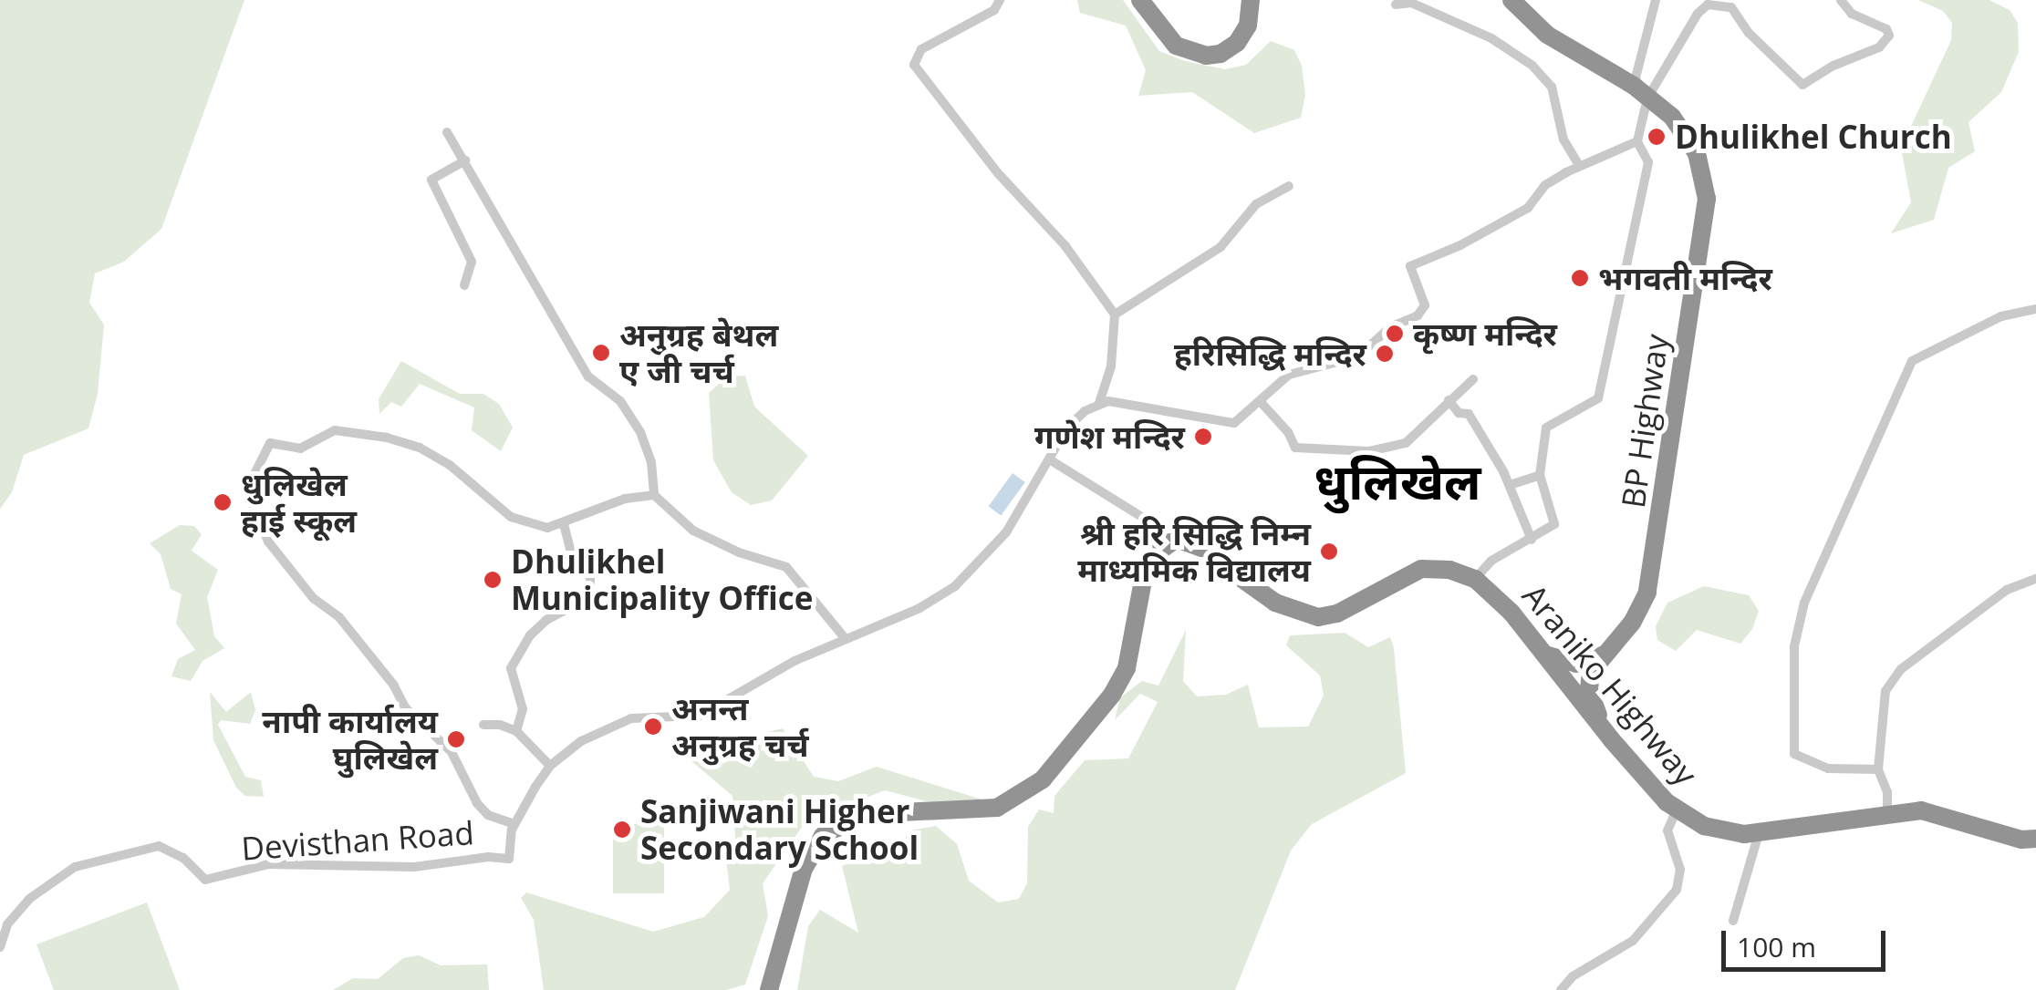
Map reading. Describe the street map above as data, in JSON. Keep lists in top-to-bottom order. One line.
{"streets":{"highway":["BP Highway","Araniko Highway"],"street":["Devisthan Road"]},"crossings":[["BP Highway","Araniko Highway"]],"districts":["धुलिखेल"],"places":["Dhulikhel Church","भगवती मन्दिर","कृष्ण मन्दिर","अनुग्रह बेथल ए जी चर्च","हरिसिद्धि मन्दिर","गणेश मन्दिर","धुलिखेल हाई स्कूल","श्री हरि सिद्धि निम्न माध्यमिक विद्यालय","Dhulikhel Municipality Office","अनन्त अनुग्रह चर्च","नापी कार्यालय घुलिखेल","Sanjiwani Higher Secondary School"],"scale_bar":"100 m"}
